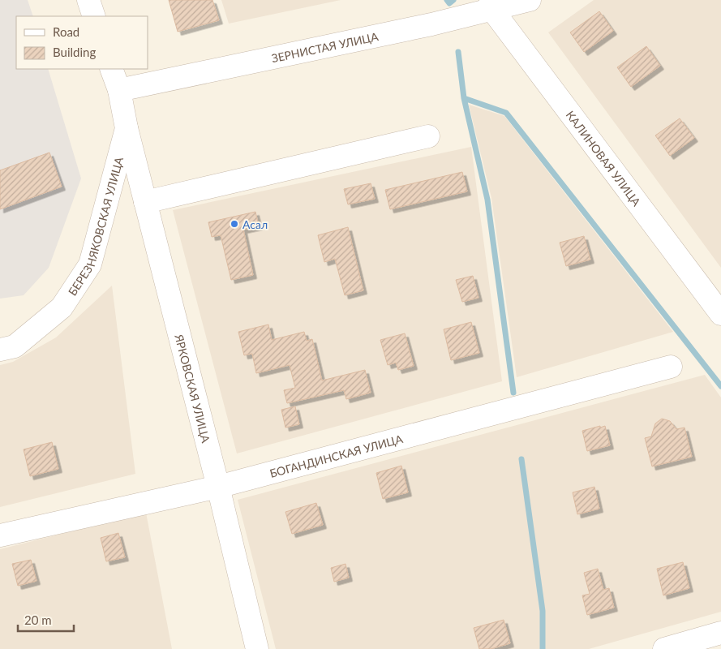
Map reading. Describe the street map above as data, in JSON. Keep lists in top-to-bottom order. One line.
{"streets":{"street":["ЗЕРНИСТАЯ УЛИЦА","КАЛИНОВАЯ УЛИЦА","БЕРЕЗНЯКОВСКАЯ УЛИЦА","ЯРКОВСКАЯ УЛИЦА","БОГАНДИНСКАЯ УЛИЦА"]},"crossings":[["ЗЕРНИСТАЯ УЛИЦА","КАЛИНОВАЯ УЛИЦА"],["ЗЕРНИСТАЯ УЛИЦА","БЕРЕЗНЯКОВСКАЯ УЛИЦА"],["БЕРЕЗНЯКОВСКАЯ УЛИЦА","ЯРКОВСКАЯ УЛИЦА"],["ЯРКОВСКАЯ УЛИЦА","БОГАНДИНСКАЯ УЛИЦА"]],"places":["Асал"],"legend":["Road","Building"],"scale_bar":"20 m"}
